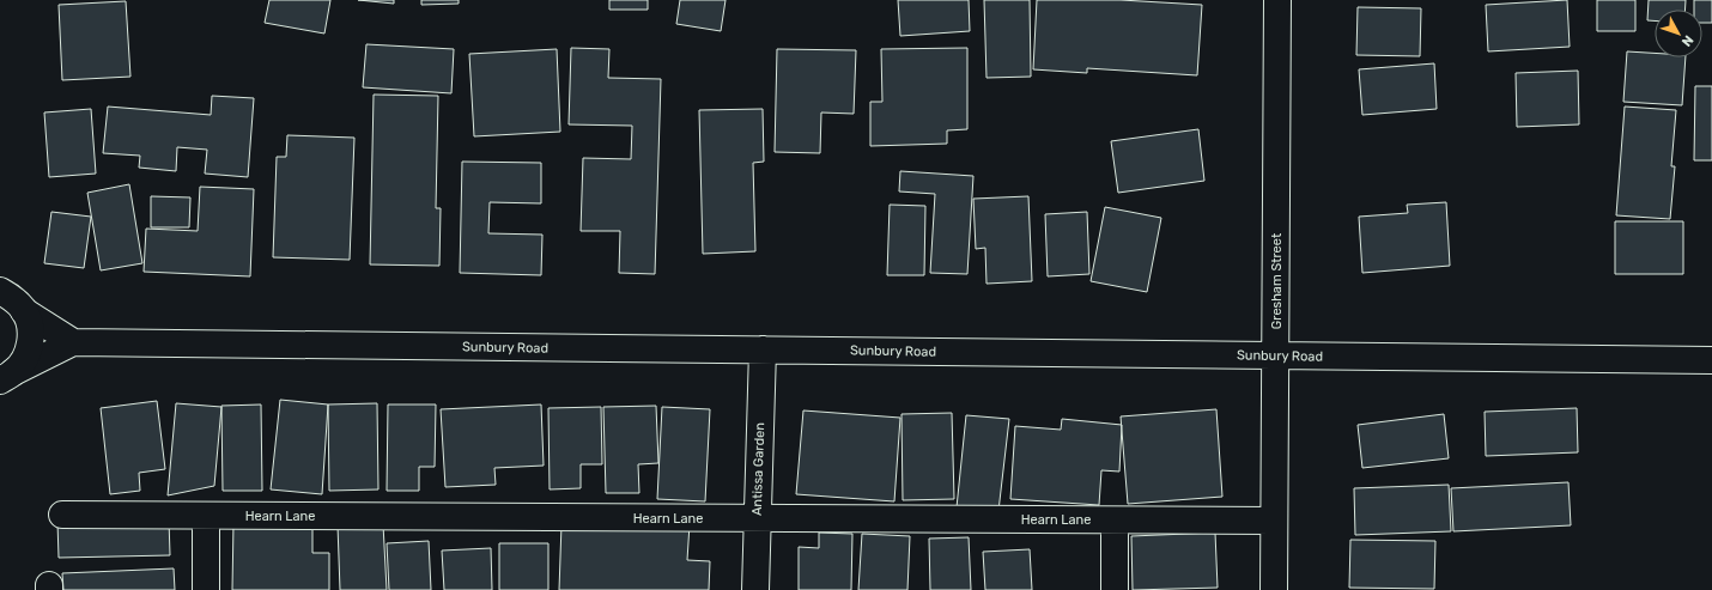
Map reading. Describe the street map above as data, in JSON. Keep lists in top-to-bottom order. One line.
{"streets":{"street":["Gresham Street","Sunbury Road","Antissa Garden","Hearn Lane"]},"crossings":[["Gresham Street","Sunbury Road"],["Gresham Street","Hearn Lane"],["Sunbury Road","Antissa Garden"],["Antissa Garden","Hearn Lane"]],"north":"bottom right"}
